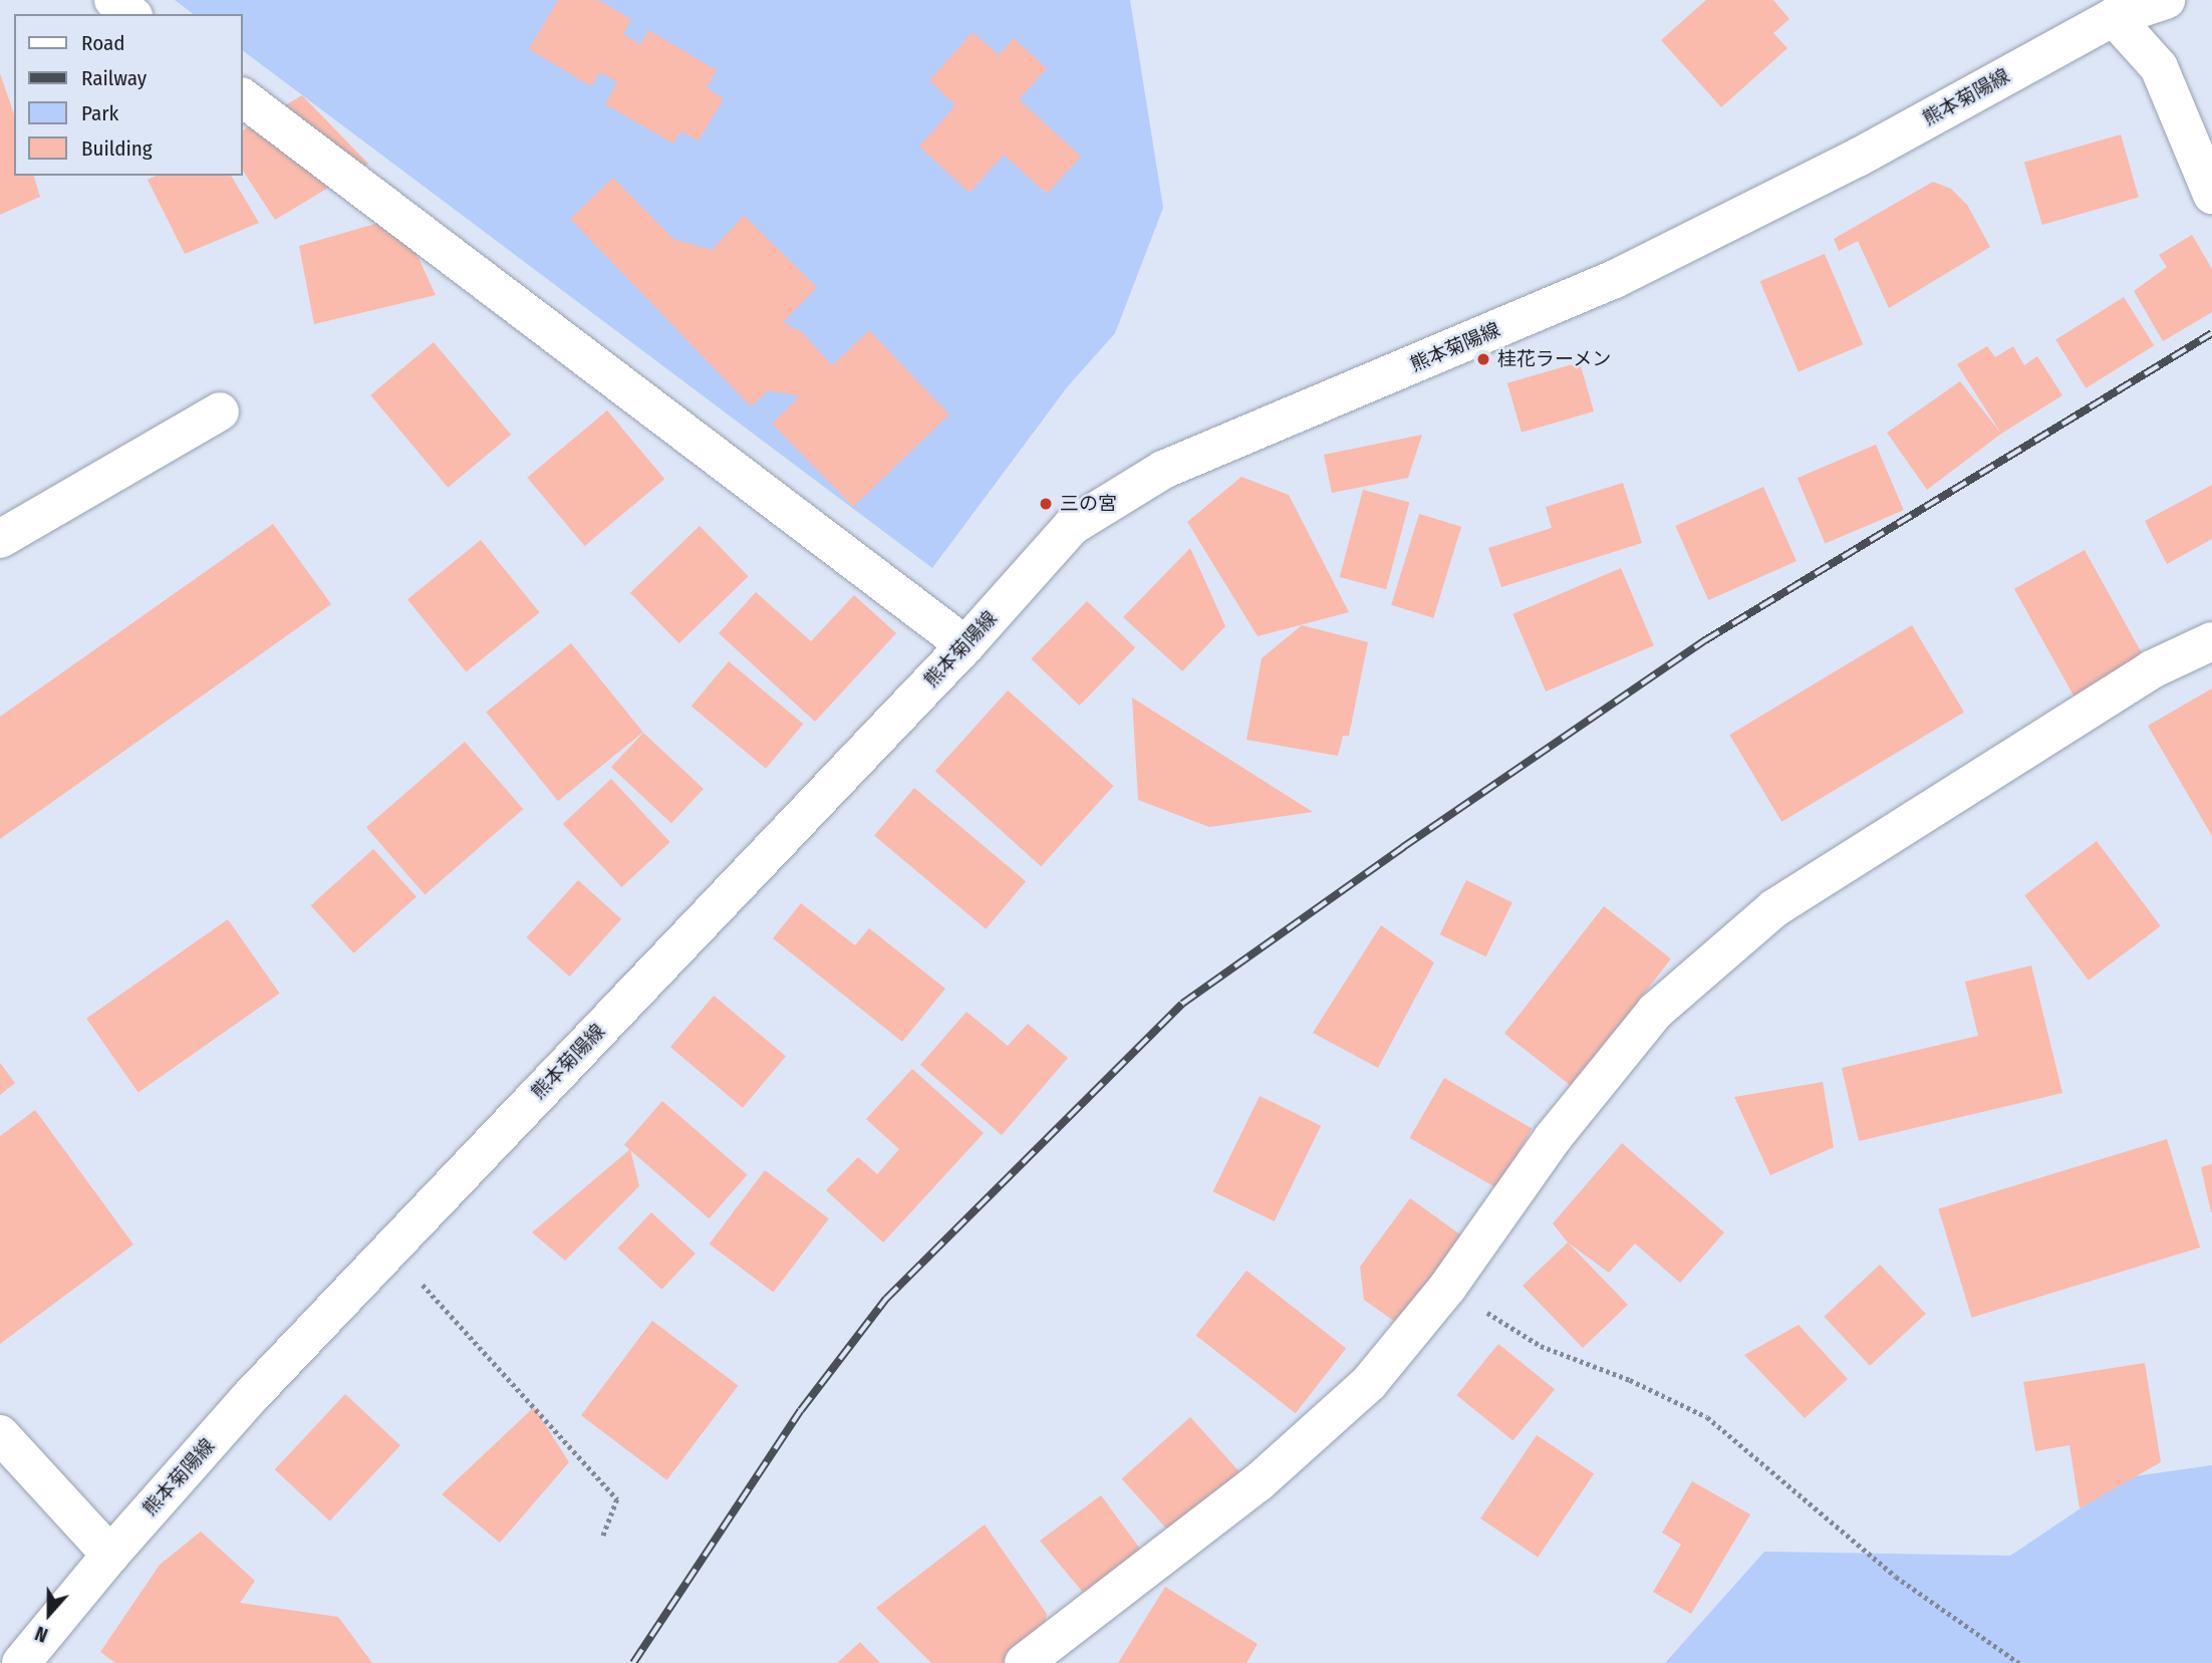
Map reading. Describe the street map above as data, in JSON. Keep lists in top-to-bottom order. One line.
{"streets":{"street":["熊本菊陽線"]},"places":["桂花ラーメン","三の宮"],"legend":["Road","Railway","Park","Building"],"north":"bottom"}
